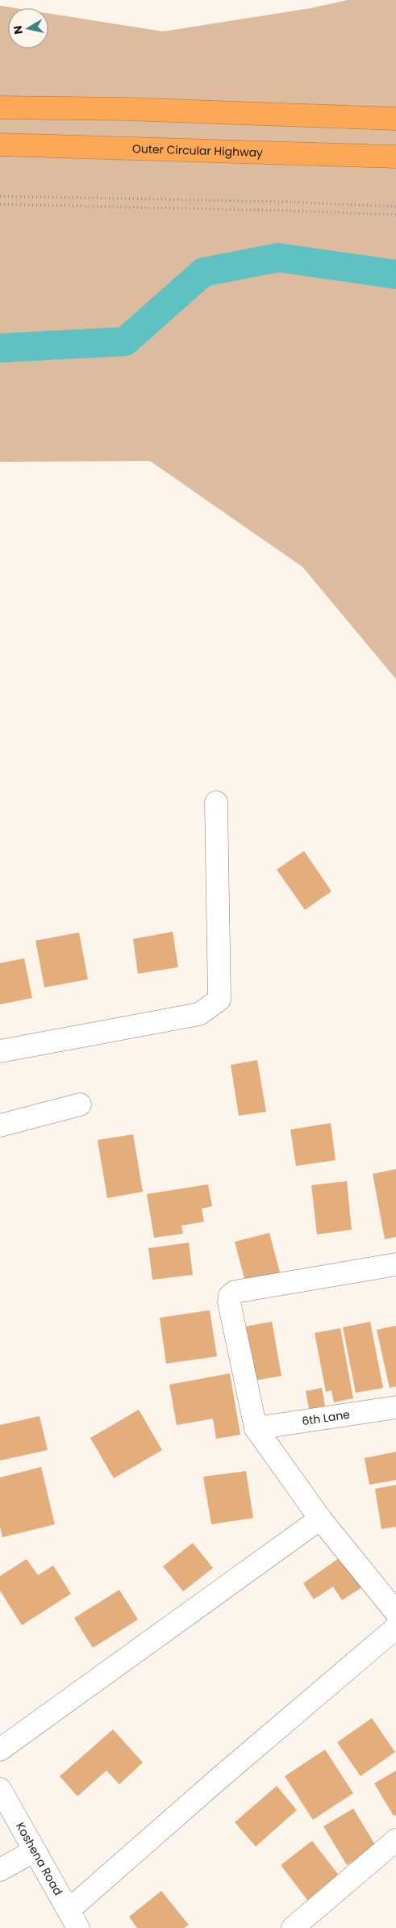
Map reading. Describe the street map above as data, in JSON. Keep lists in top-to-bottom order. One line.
{"streets":{"highway":["Outer Circular Highway"],"street":["6th Lane","Koshena Road"]},"north":"left"}
